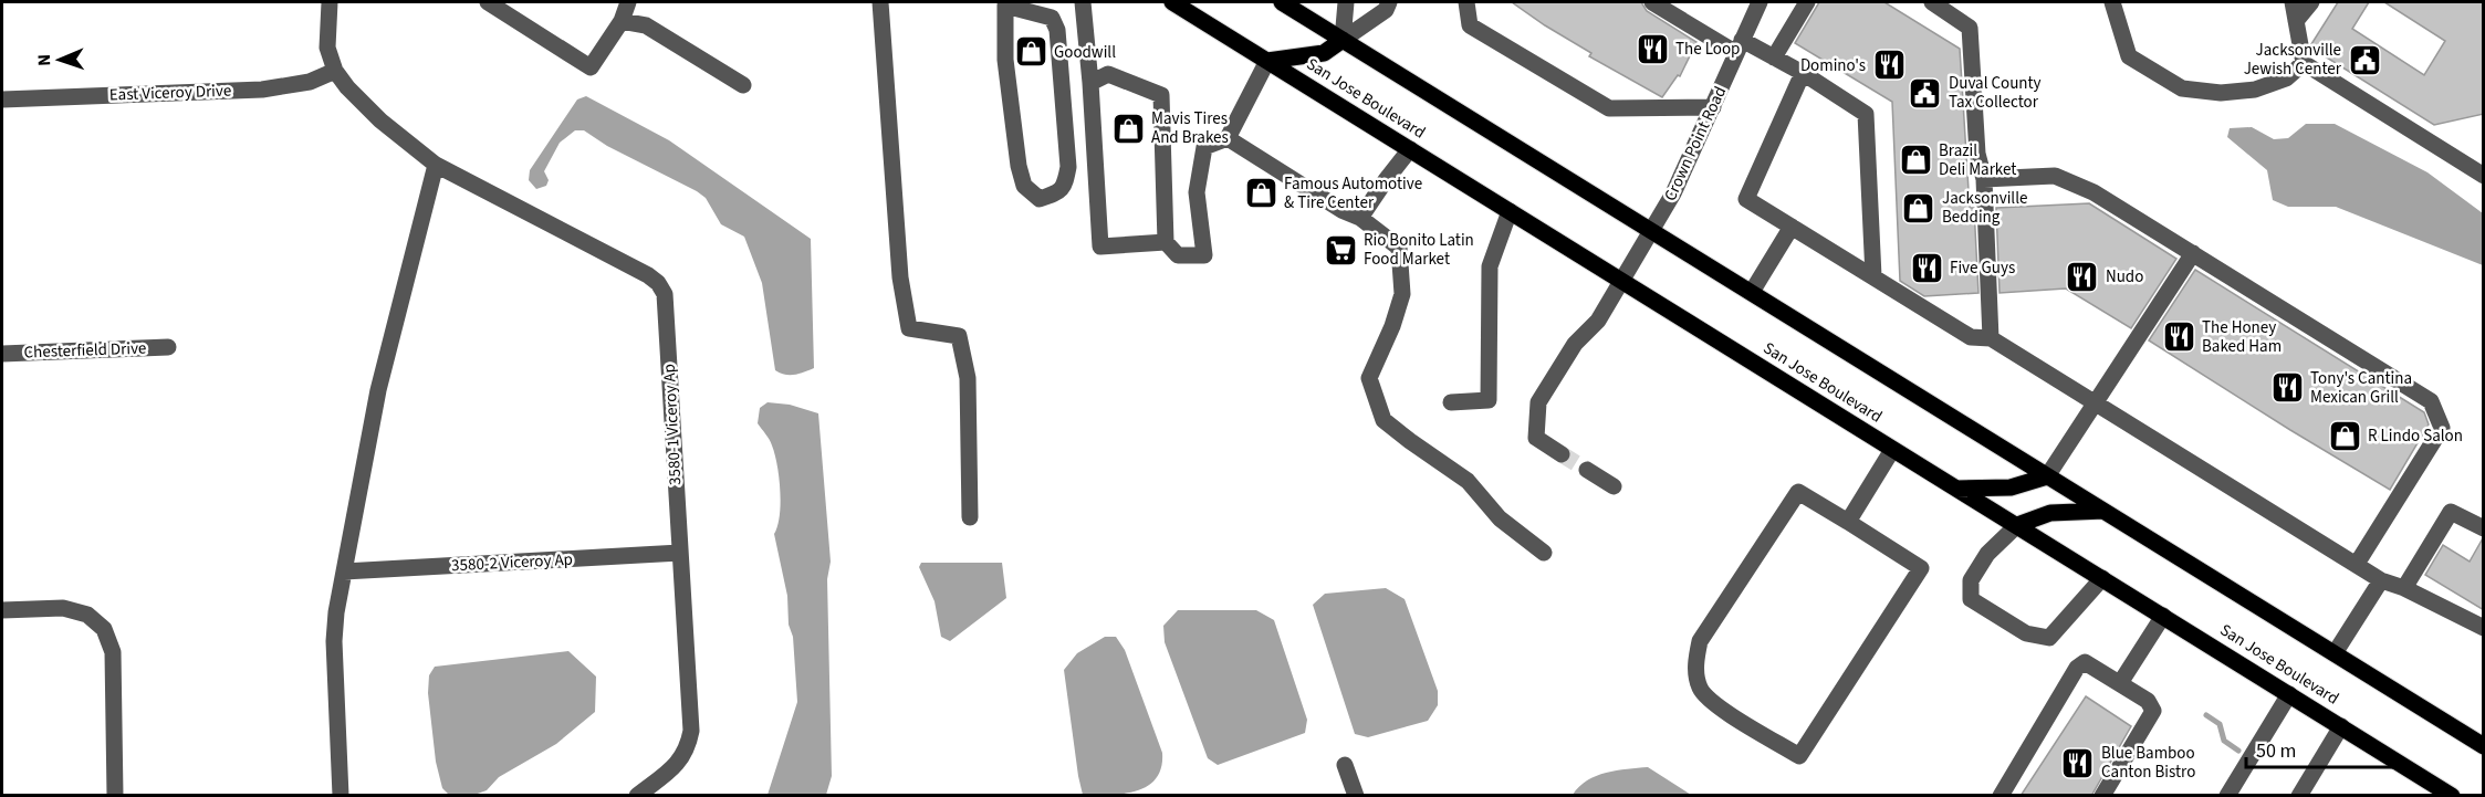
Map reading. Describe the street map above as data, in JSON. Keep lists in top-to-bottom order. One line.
{"streets":{"main road":["San Jose Boulevard"],"street":["East Viceroy Drive","Crown Point Road","Chesterfield Drive","3580-1 Viceroy Ap","3580-2 Viceroy Ap"]},"crossings":[["East Viceroy Drive","3580-1 Viceroy Ap"],["San Jose Boulevard","Crown Point Road"],["3580-1 Viceroy Ap","3580-2 Viceroy Ap"]],"places":{"restaurant":["The Loop","Domino's","Five Guys","Nudo","The Honey Baked Ham","Tony's Cantina Mexican Grill","Blue Bamboo Canton Bistro"],"shop":["Goodwill","Mavis Tires And Brakes","Brazil Deli Market","Famous Automotive & Tire Center","Jacksonville Bedding","R Lindo Salon"],"public building":["Jacksonville Jewish Center","Duval County Tax Collector"],"supermarket":["Rio Bonito Latin Food Market"]},"scale_bar":"50 m","north":"left"}
